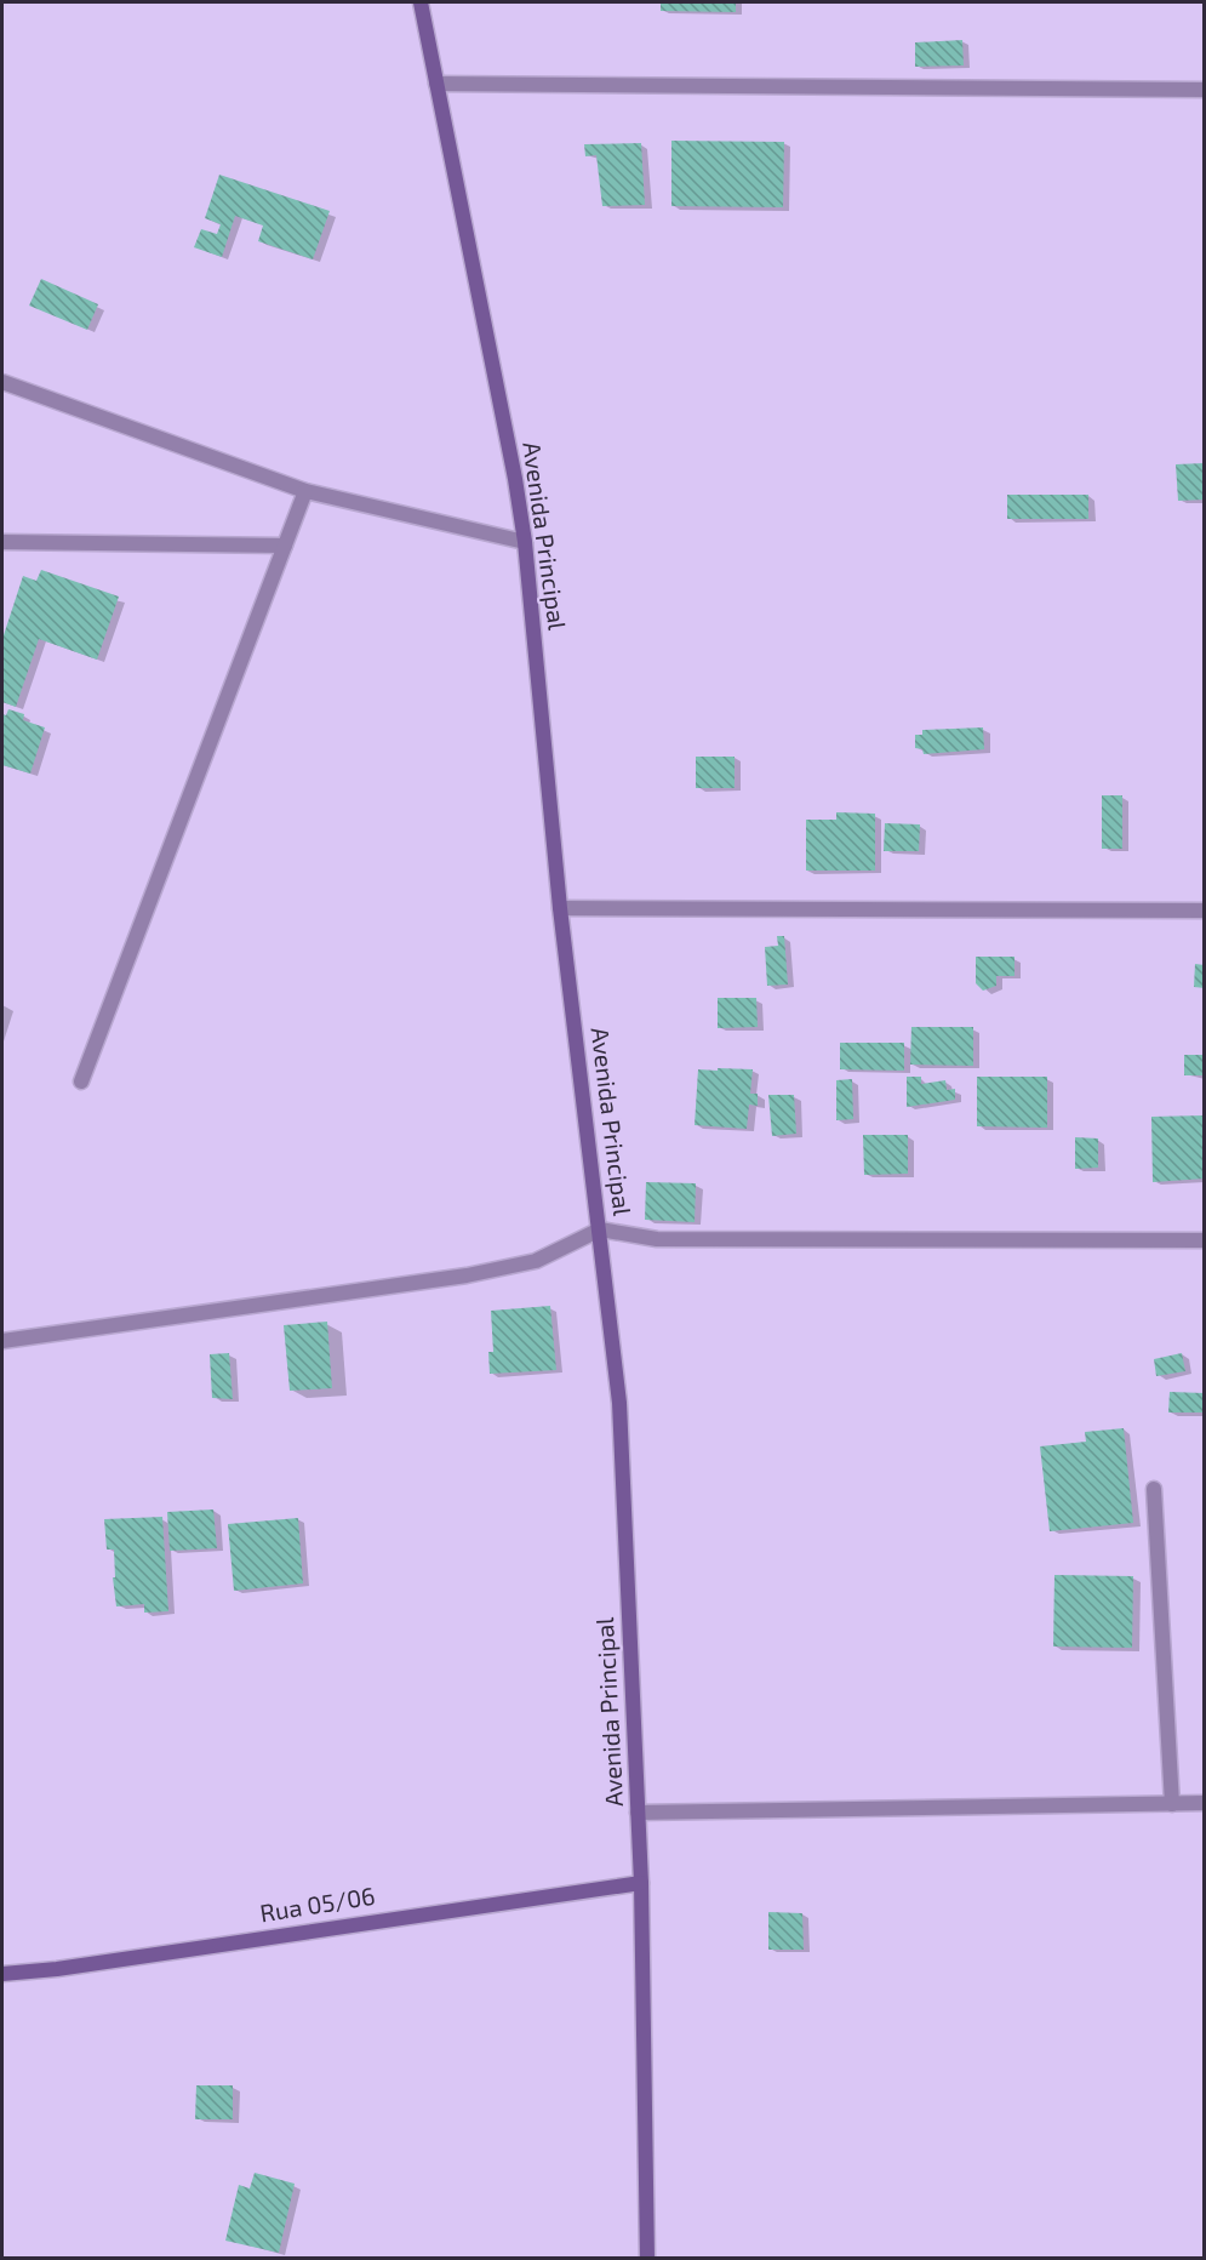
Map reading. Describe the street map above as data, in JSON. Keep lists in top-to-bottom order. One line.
{"streets":{"street":["Avenida Principal","Rua 05/06"]},"crossings":[["Avenida Principal","Rua 05/06"]]}
